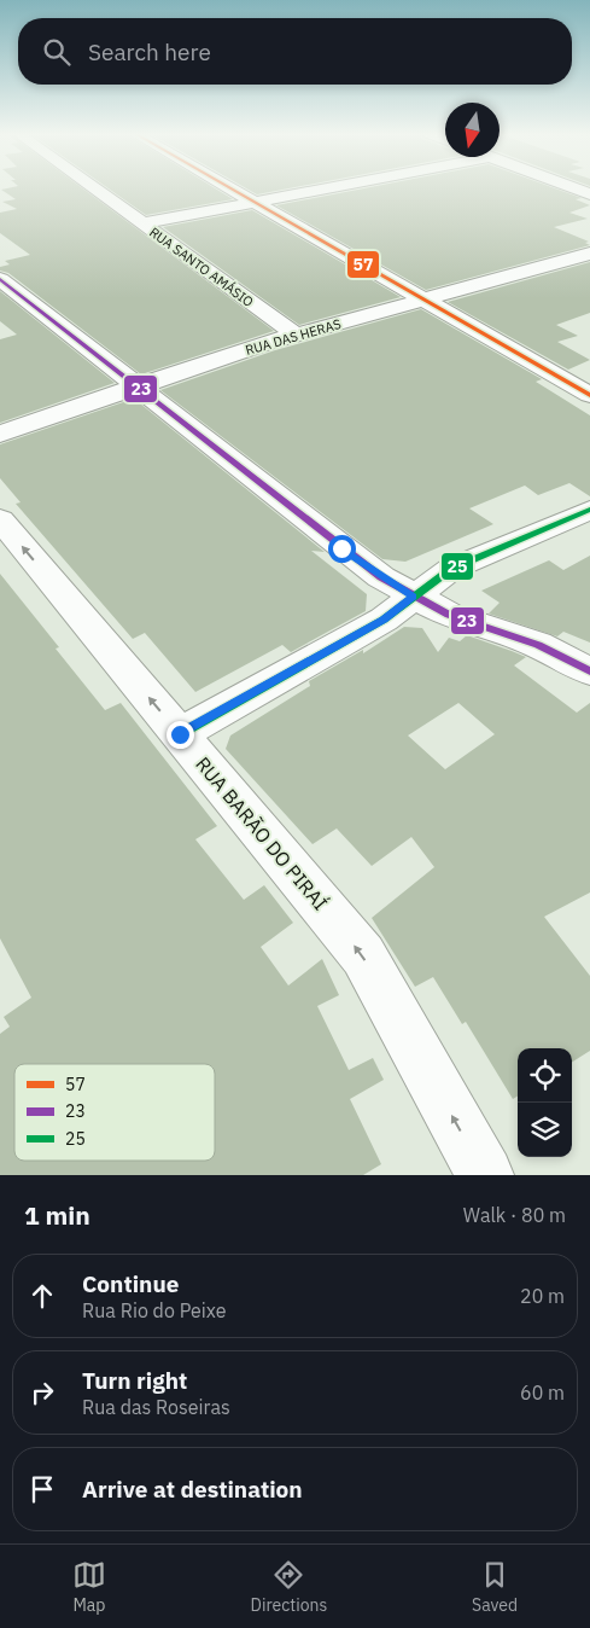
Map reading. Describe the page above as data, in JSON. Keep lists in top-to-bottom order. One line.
{"streets":{"street":["RUA SANTO AMÁSIO","RUA DAS HERAS","RUA BARÃO DO PIRAÍ"]},"crossings":[["RUA SANTO AMÁSIO","RUA DAS HERAS"]],"lines":["transit line 57","transit line 23","transit line 25"],"legend":["57","23","25"],"north":"bottom","page":{"search":"Search here","heading":["1 min","Walk · 80 m"],"list":[["Continue","Rua Rio do Peixe","20 m"],["Turn right","Rua das Roseiras","60 m"],"Arrive at destination"],"nav":["Map","Directions","Saved"]}}
